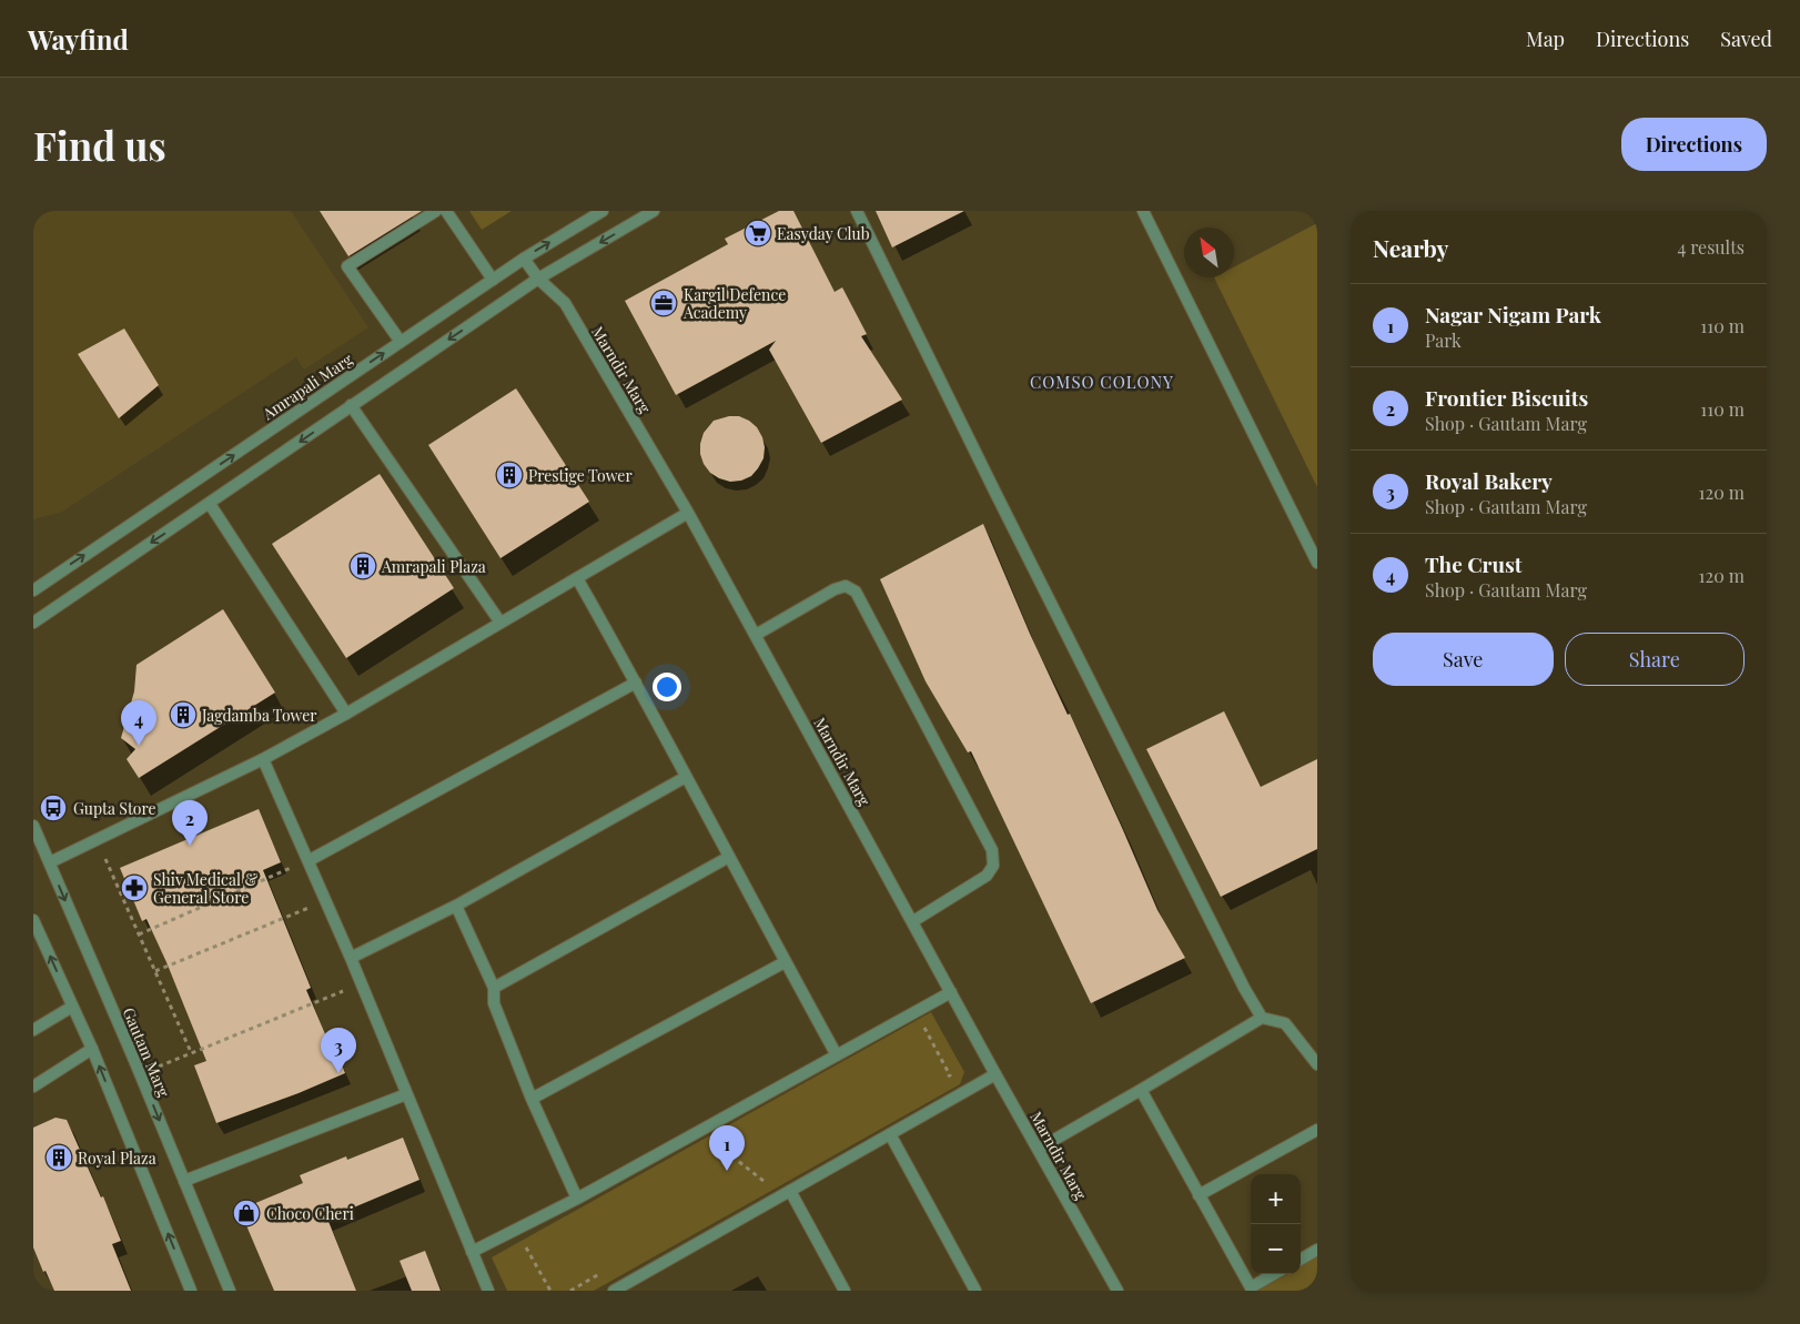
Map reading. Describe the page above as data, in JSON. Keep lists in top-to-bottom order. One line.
{"streets":{"street":["Marndir Marg","Amrapali Marg","Gautam Marg"]},"crossings":[["Marndir Marg","Amrapali Marg"]],"districts":["COMSO COLONY"],"places":{"supermarket":["Easyday Club"],"office":["Kargil Defence Academy"],"building":["Prestige Tower","Amrapali Plaza","Jagdamba Tower","Royal Plaza"],"bus stop":["Gupta Store"],"pharmacy":["Shiv Medical & General Store"],"shop":["Choco Cheri"]},"north":"top left","page":{"header":"Wayfind","nav":["Map","Directions","Saved"],"buttons":["Directions",["Save","Share"]],"title":"Find us","heading":["Nearby","4 results"],"list":[{"mark":"1","name":"Nagar Nigam Park","note":"Park","value":"110 m"},{"mark":"2","name":"Frontier Biscuits","note":"Shop · Gautam Marg","value":"110 m"},{"mark":"3","name":"Royal Bakery","note":"Shop · Gautam Marg","value":"120 m"},{"mark":"4","name":"The Crust","note":"Shop · Gautam Marg","value":"120 m"}],"pins":["4","2","3","1"],"map_buttons":["+","−"]}}
